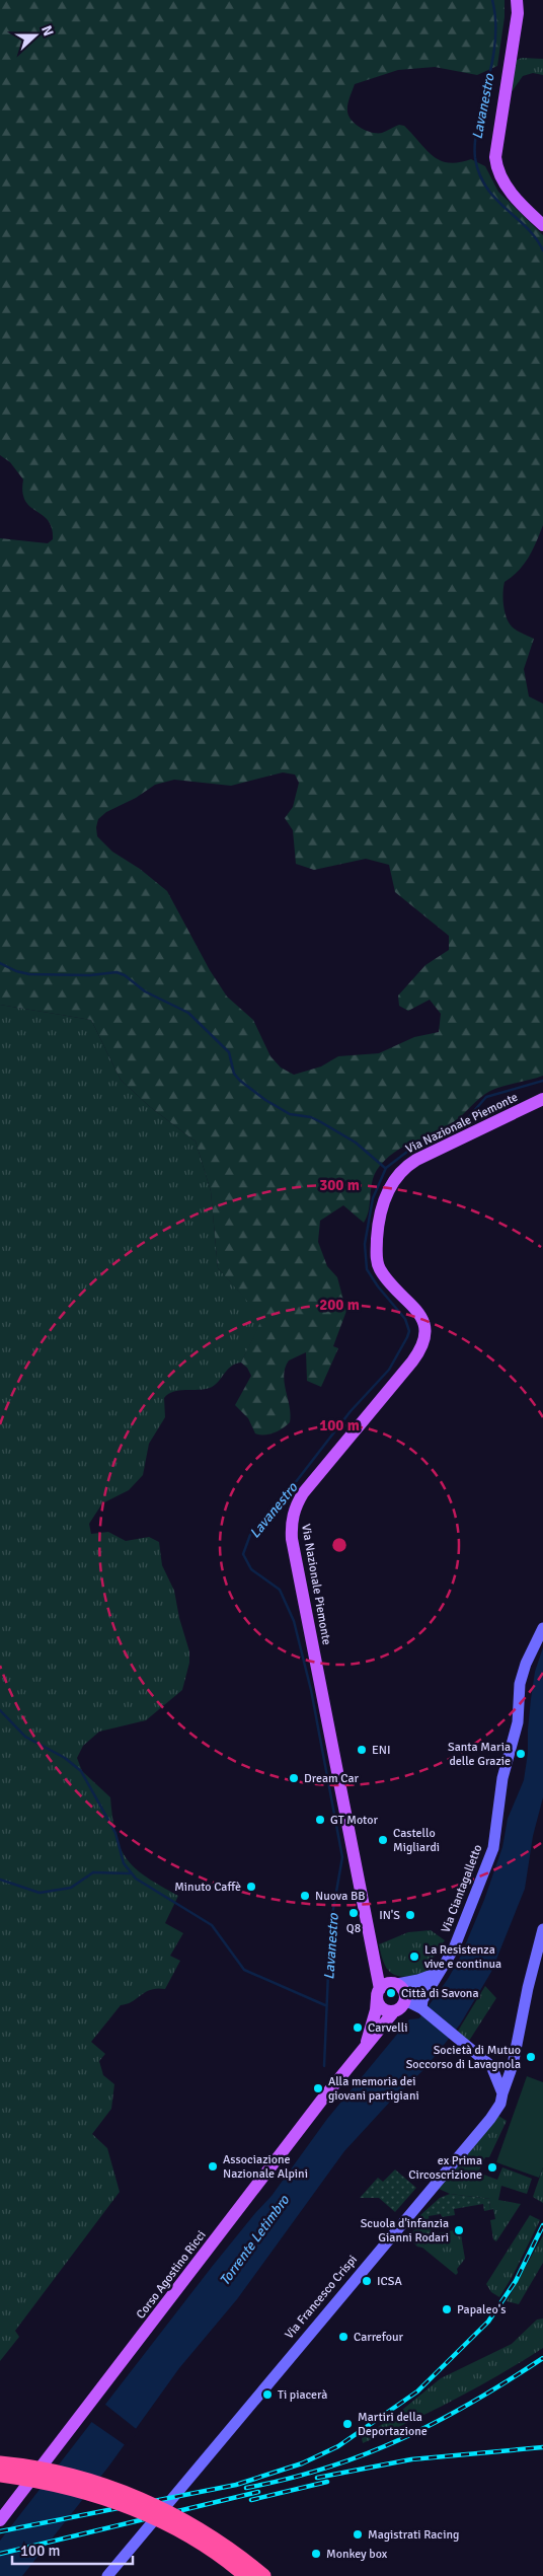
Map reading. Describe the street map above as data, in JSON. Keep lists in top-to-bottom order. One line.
{"streets":{"main road":["Via Nazionale Piemonte","Corso Agostino Ricci"],"street":["Via Ciantagalletto","Via Francesco Crispi"]},"crossings":[["Via Nazionale Piemonte","Corso Agostino Ricci"]],"water":["Lavanestro","Torrente Letimbro"],"places":["ENI","Santa Maria delle Grazie","Dream Car","GT Motor","Castello Migliardi","Minuto Caffè","Nuova BB","Q8","IN'S","La Resistenza vive e continua","Città di Savona","Carvelli","Società di Mutuo Soccorso di Lavagnola","Alla memoria dei giovani partigiani","Associazione Nazionale Alpini","ex Prima Circoscrizione","Scuola d'infanzia Gianni Rodari","ICSA","Papaleo's","Carrefour","Ti piacerà","Martiri della Deportazione","Magistrati Racing","Monkey box"],"scale_bar":"100 m","north":"right","rings":["300 m","200 m","100 m"]}
